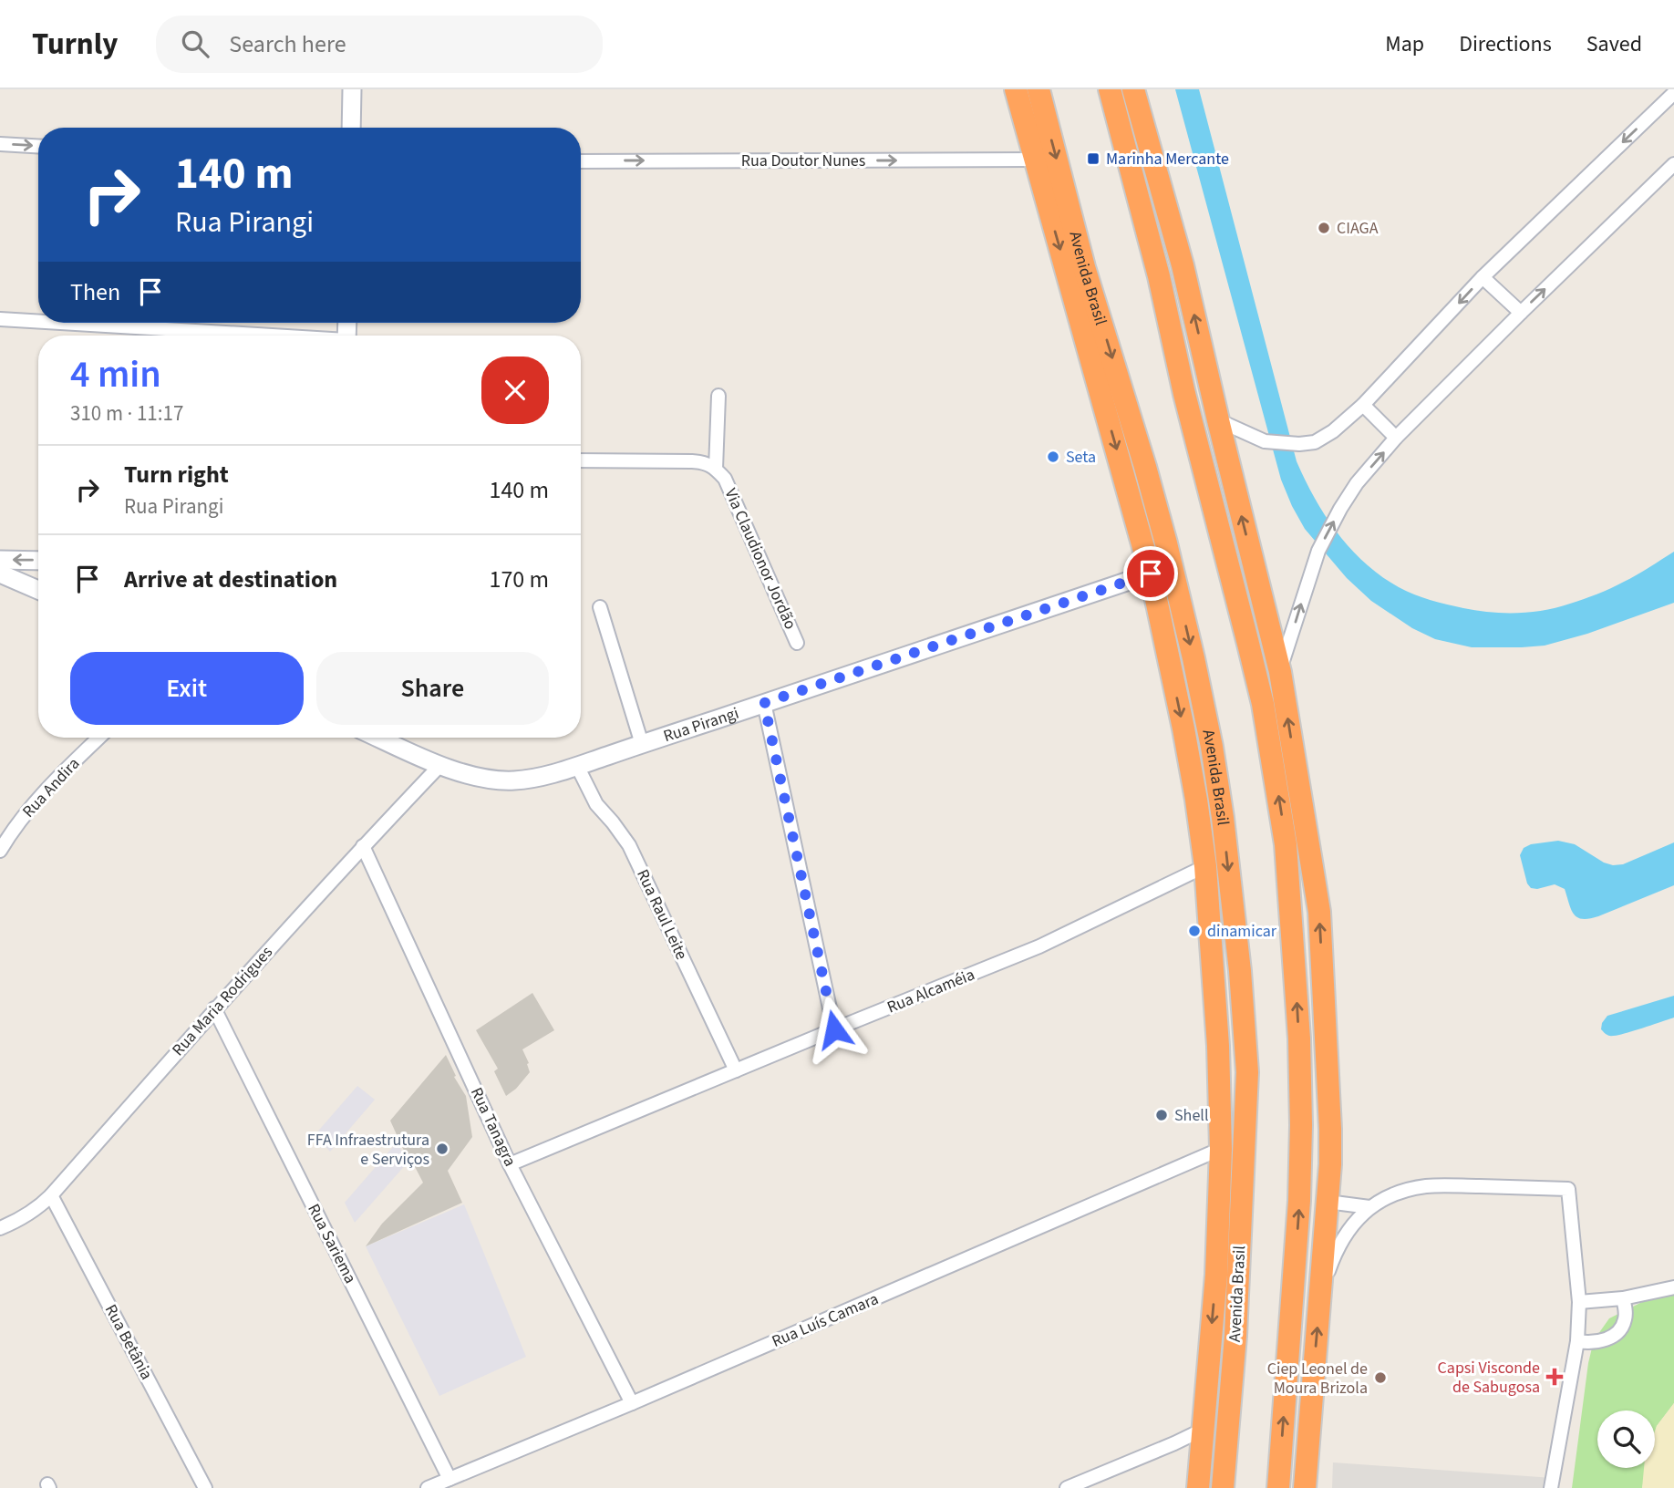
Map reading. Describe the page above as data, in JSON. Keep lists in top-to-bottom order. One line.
{"streets":{"highway":["Avenida Brasil"],"street":["Rua Doutor Nunes","Via Claudionor Jordão","Rua Pirangi","Rua Andira","Rua Raul Leite","Rua Alcaméia","Rua Maria Rodrigues","Rua Tanagra","Rua Sariema","Rua Luís Camara","Rua Betânia"]},"crossings":[["Rua Doutor Nunes","Avenida Brasil"],["Avenida Brasil","Rua Pirangi"],["Avenida Brasil","Rua Alcaméia"],["Avenida Brasil","Rua Luís Camara"],["Rua Pirangi","Rua Raul Leite"],["Rua Pirangi","Rua Maria Rodrigues"],["Rua Raul Leite","Rua Alcaméia"],["Rua Alcaméia","Rua Tanagra"],["Rua Maria Rodrigues","Rua Tanagra"],["Rua Maria Rodrigues","Rua Sariema"],["Rua Maria Rodrigues","Rua Betânia"],["Rua Tanagra","Rua Luís Camara"],["Rua Sariema","Rua Luís Camara"]],"one_way":["Rua Doutor Nunes"],"places":{"transit":["Marinha Mercante"],"other":["CIAGA","Seta","dinamicar","Shell","FFA Infraestrutura e Serviços","Ciep Leonel de Moura Brizola"],"health":["Capsi Visconde de Sabugosa"]},"page":{"header":"Turnly","search":"Search here","nav":["Map","Directions","Saved"],"turn":["140 m","Rua Pirangi"],"then":"Then","heading":["4 min","310 m · 11:17"],"list":[{"name":"Turn right","note":"Rua Pirangi","value":"140 m"},{"name":"Arrive at destination","value":"170 m"}],"buttons":["Exit","Share"]}}
